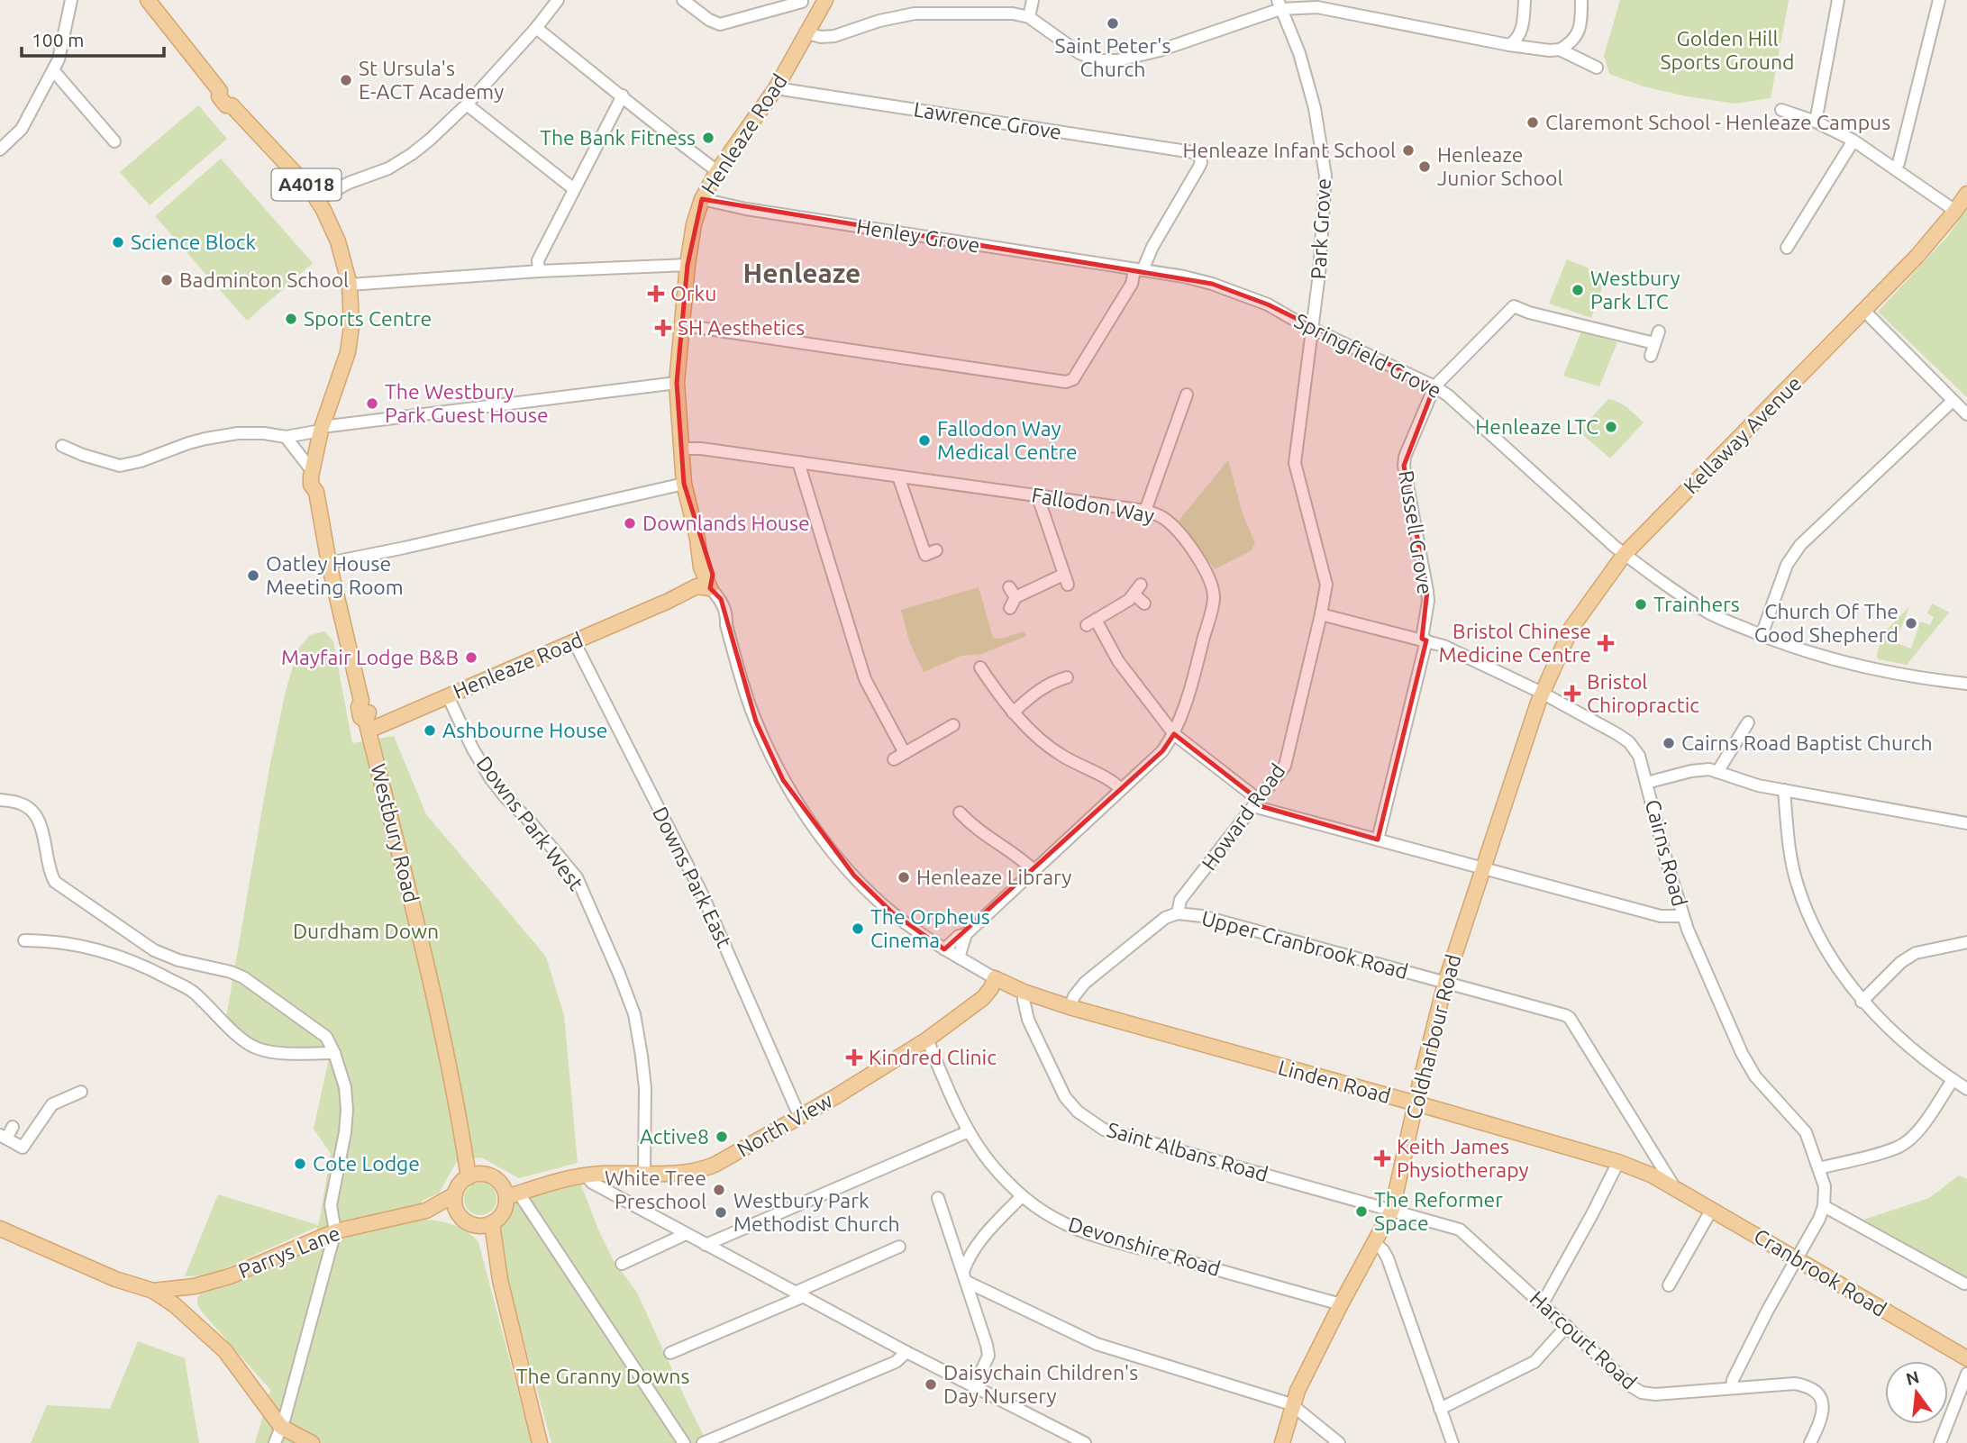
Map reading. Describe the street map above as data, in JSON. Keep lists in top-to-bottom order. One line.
{"streets":{"main road":["Henleaze Road","A4018","Kellaway Avenue","Westbury Road","Coldharbour Road","Linden Road","North View","Parrys Lane","Cranbrook Road"],"street":["Lawrence Grove","Park Grove","Henley Grove","Springfield Grove","Fallodon Way","Russell Grove","Howard Road","Downs Park West","Cairns Road","Downs Park East","Upper Cranbrook Road","Saint Albans Road","Devonshire Road","Harcourt Road"]},"crossings":[["Lawrence Grove","Henleaze Road"],["Lawrence Grove","Henley Grove"],["Lawrence Grove","Springfield Grove"],["Henleaze Road","Henley Grove"],["Henleaze Road","Fallodon Way"],["Henleaze Road","Downs Park West"],["Henleaze Road","Westbury Road"],["Henleaze Road","Downs Park East"],["Park Grove","Springfield Grove"],["Park Grove","Howard Road"],["Henley Grove","Springfield Grove"],["Springfield Grove","Kellaway Avenue"],["Springfield Grove","Russell Grove"],["Kellaway Avenue","Cairns Road"],["Kellaway Avenue","Coldharbour Road"],["Russell Grove","Cairns Road"],["Howard Road","Cairns Road"],["Howard Road","Upper Cranbrook Road"],["Downs Park West","North View"],["Westbury Road","North View"],["Westbury Road","Parrys Lane"],["Cairns Road","Coldharbour Road"],["Downs Park East","North View"],["Upper Cranbrook Road","Coldharbour Road"],["Upper Cranbrook Road","Linden Road"],["Upper Cranbrook Road","Cranbrook Road"],["Coldharbour Road","Linden Road"],["Coldharbour Road","Saint Albans Road"],["Coldharbour Road","Devonshire Road"],["Coldharbour Road","Harcourt Road"],["Linden Road","North View"],["Linden Road","Saint Albans Road"],["Linden Road","Cranbrook Road"],["North View","Devonshire Road"],["North View","Parrys Lane"],["Saint Albans Road","Harcourt Road"]],"districts":["Henleaze"],"parks":["Golden Hill Sports Ground","Durdham Down","The Granny Downs"],"places":{"other":["Saint Peter's Church","St Ursula's E-ACT Academy","Claremont School - Henleaze Campus","The Bank Fitness","Henleaze Infant School","Henleaze Junior School","Science Block","Badminton School","Westbury Park LTC","Sports Centre","The Westbury Park Guest House","Henleaze LTC","Fallodon Way Medical Centre","Downlands House","Oatley House Meeting Room","Trainhers","Church Of The Good Shepherd","Mayfair Lodge B&B","Ashbourne House","Cairns Road Baptist Church","Henleaze Library","The Orpheus Cinema","Active8","Cote Lodge","White Tree Preschool","The Reformer Space","Westbury Park Methodist Church","Daisychain Children's Day Nursery"],"health":["Orku","SH Aesthetics","Bristol Chinese Medicine Centre","Bristol Chiropractic","Kindred Clinic","Keith James Physiotherapy"]},"scale_bar":"100 m","north":"top"}
